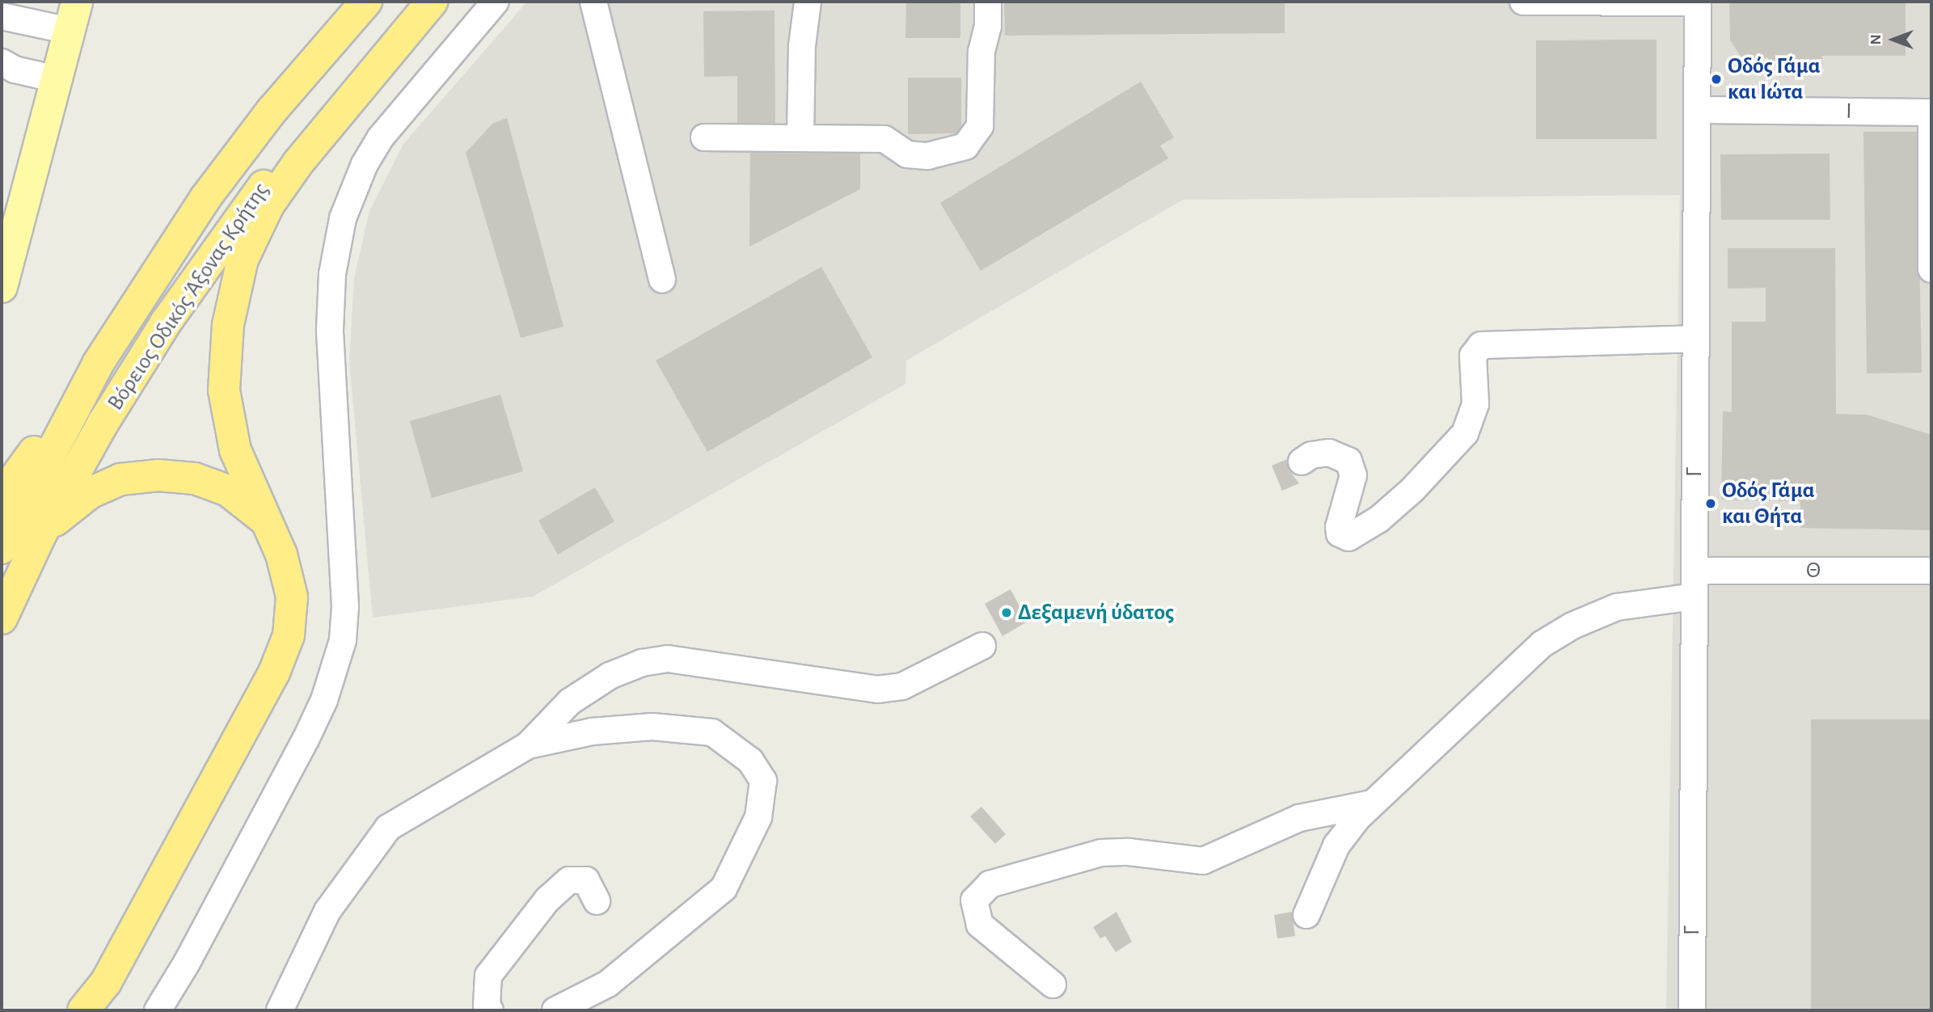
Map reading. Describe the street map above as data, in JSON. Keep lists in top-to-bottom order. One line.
{"streets":{"highway":["Βόρειος Οδικός Άξονας Κρήτης"],"street":["Ι","Γ","Θ"]},"crossings":[["Ι","Γ"],["Γ","Θ"]],"places":["Οδός Γάμα και Ιώτα","Οδός Γάμα και Θήτα","Δεξαμενή ύδατος"],"north":"left"}
